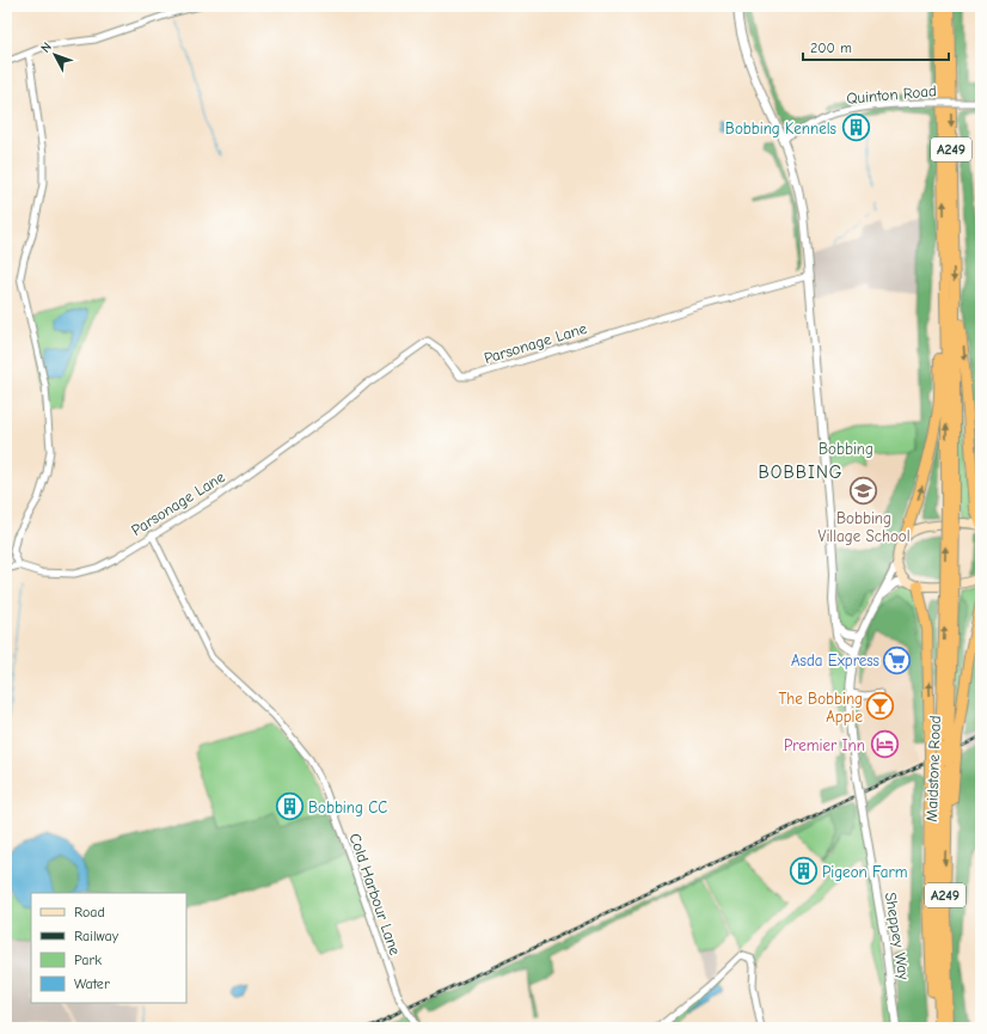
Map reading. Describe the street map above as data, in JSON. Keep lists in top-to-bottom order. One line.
{"streets":{"highway":["A249","Maidstone Road"],"street":["Quinton Road","Parsonage Lane","Cold Harbour Lane","Sheppey Way"]},"crossings":[["A249","Maidstone Road"],["Parsonage Lane","Cold Harbour Lane"]],"districts":["BOBBING"],"parks":["Bobbing"],"places":{"building":["Bobbing Kennels","Bobbing CC","Pigeon Farm"],"school or university":["Bobbing Village School"],"supermarket":["Asda Express"],"bar":["The Bobbing Apple"],"hotel":["Premier Inn"]},"legend":["Road","Railway","Park","Water"],"scale_bar":"200 m","north":"top left"}
